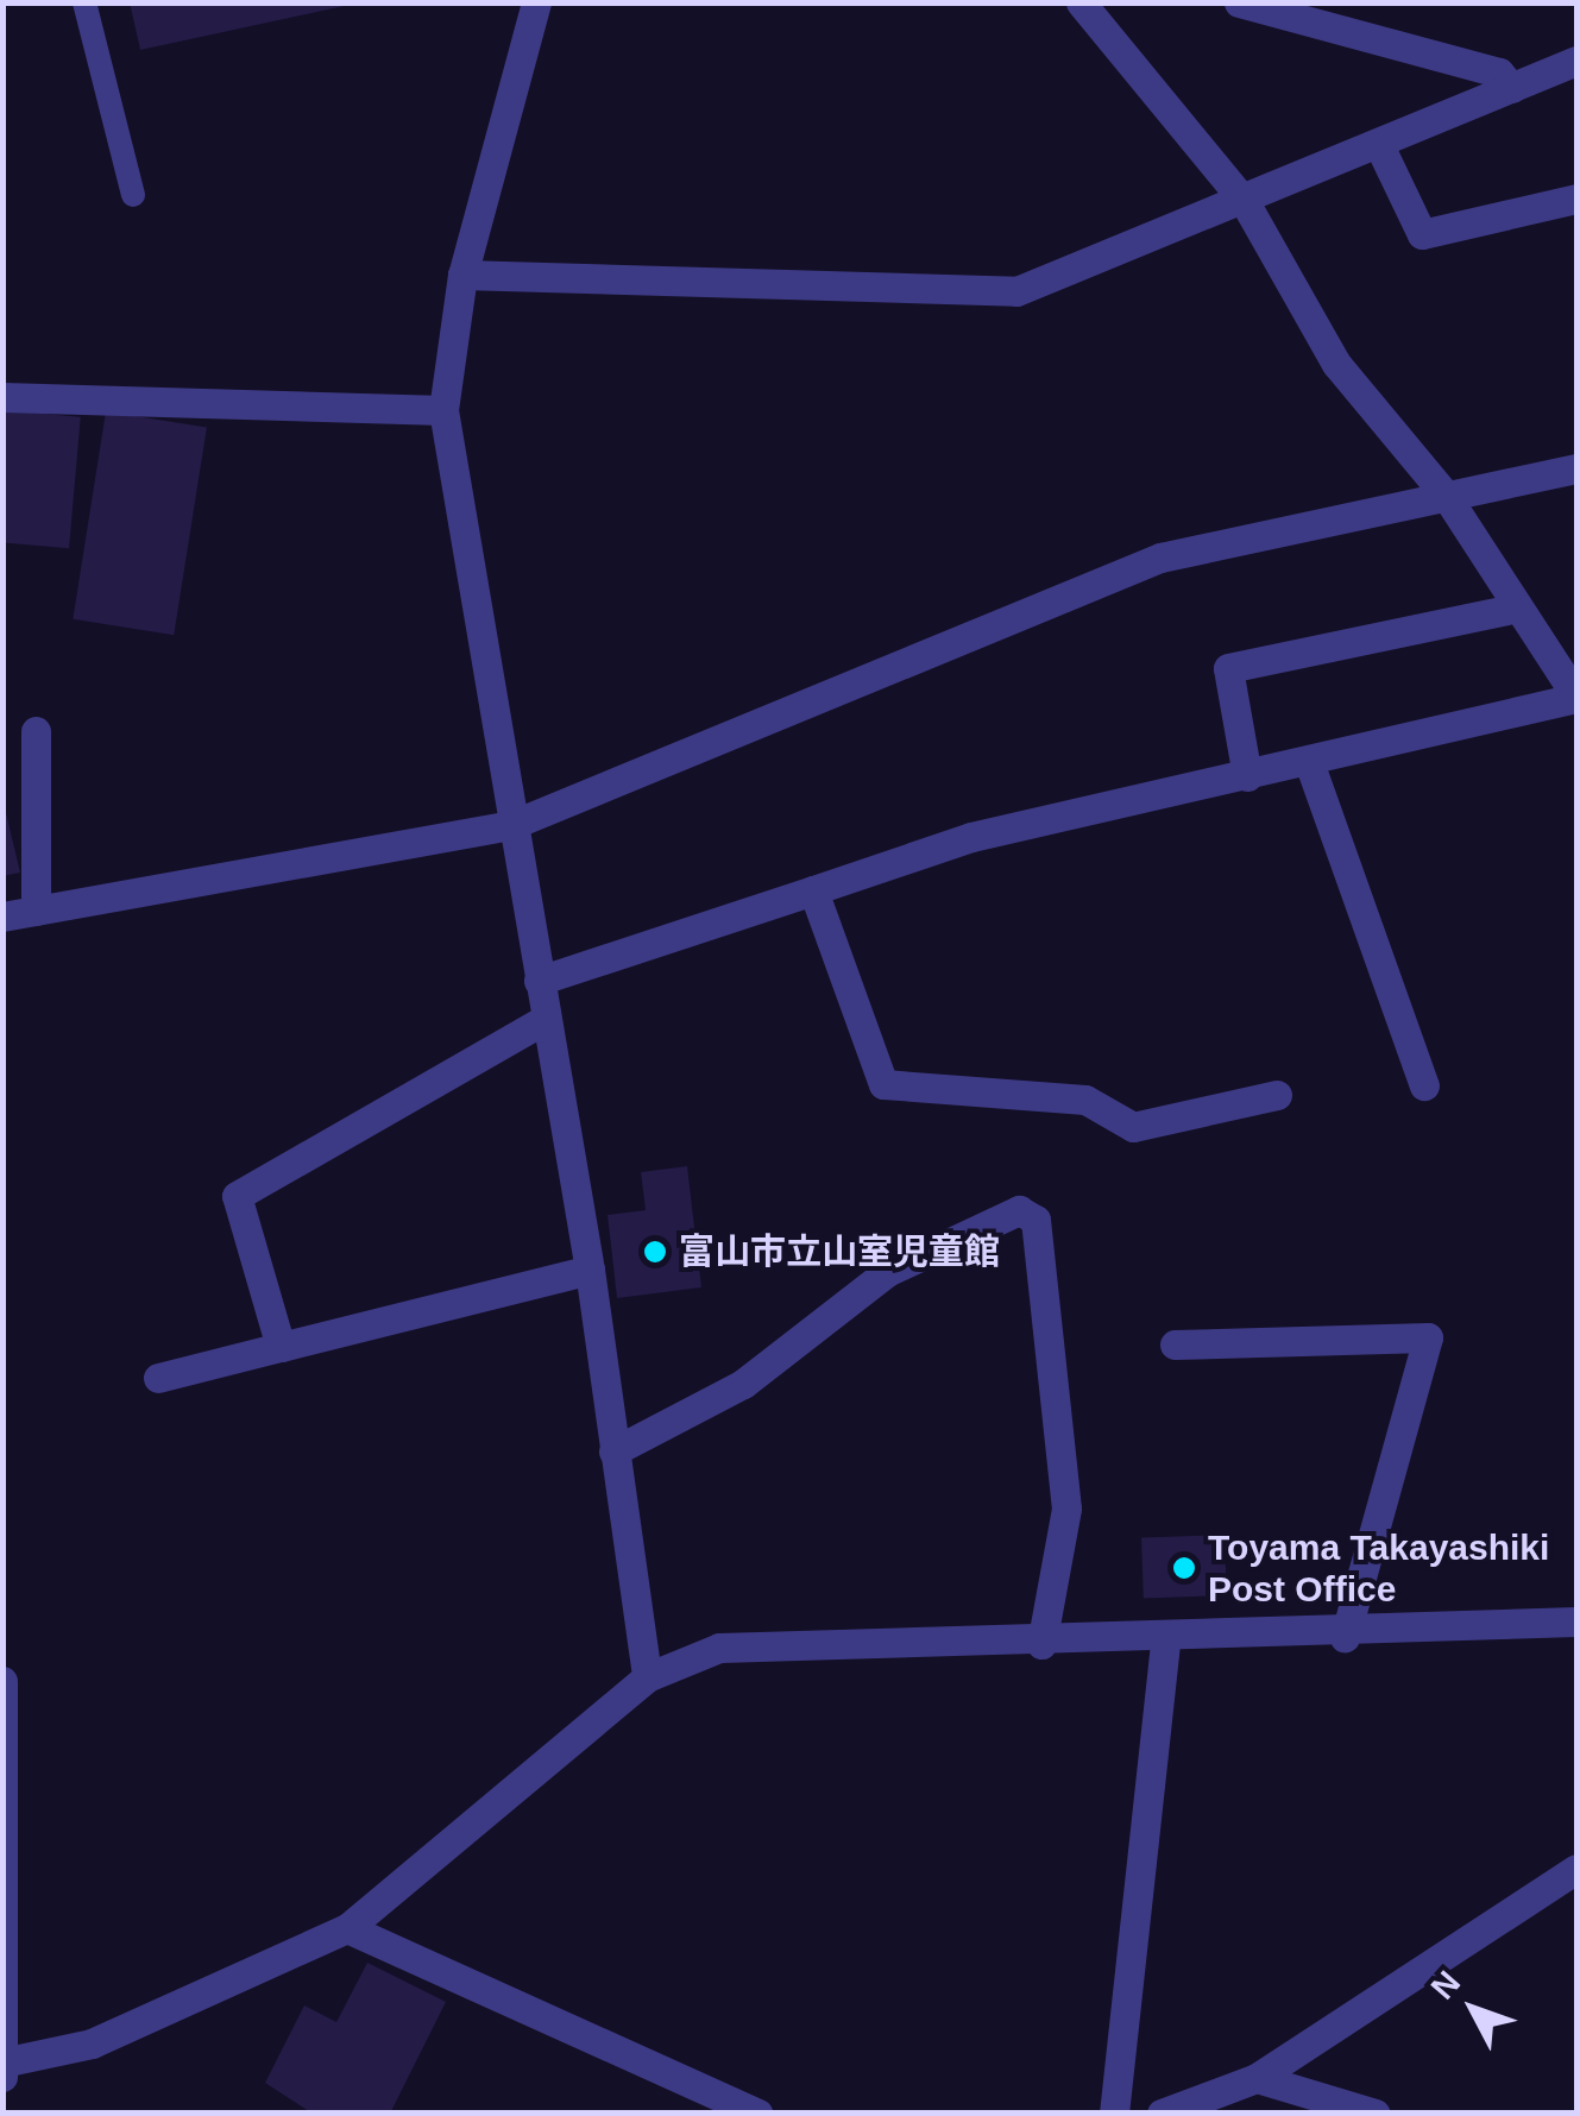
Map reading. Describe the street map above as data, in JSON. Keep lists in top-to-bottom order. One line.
{"places":["富山市立山室児童館","Toyama Takayashiki Post Office"],"north":"top left"}
